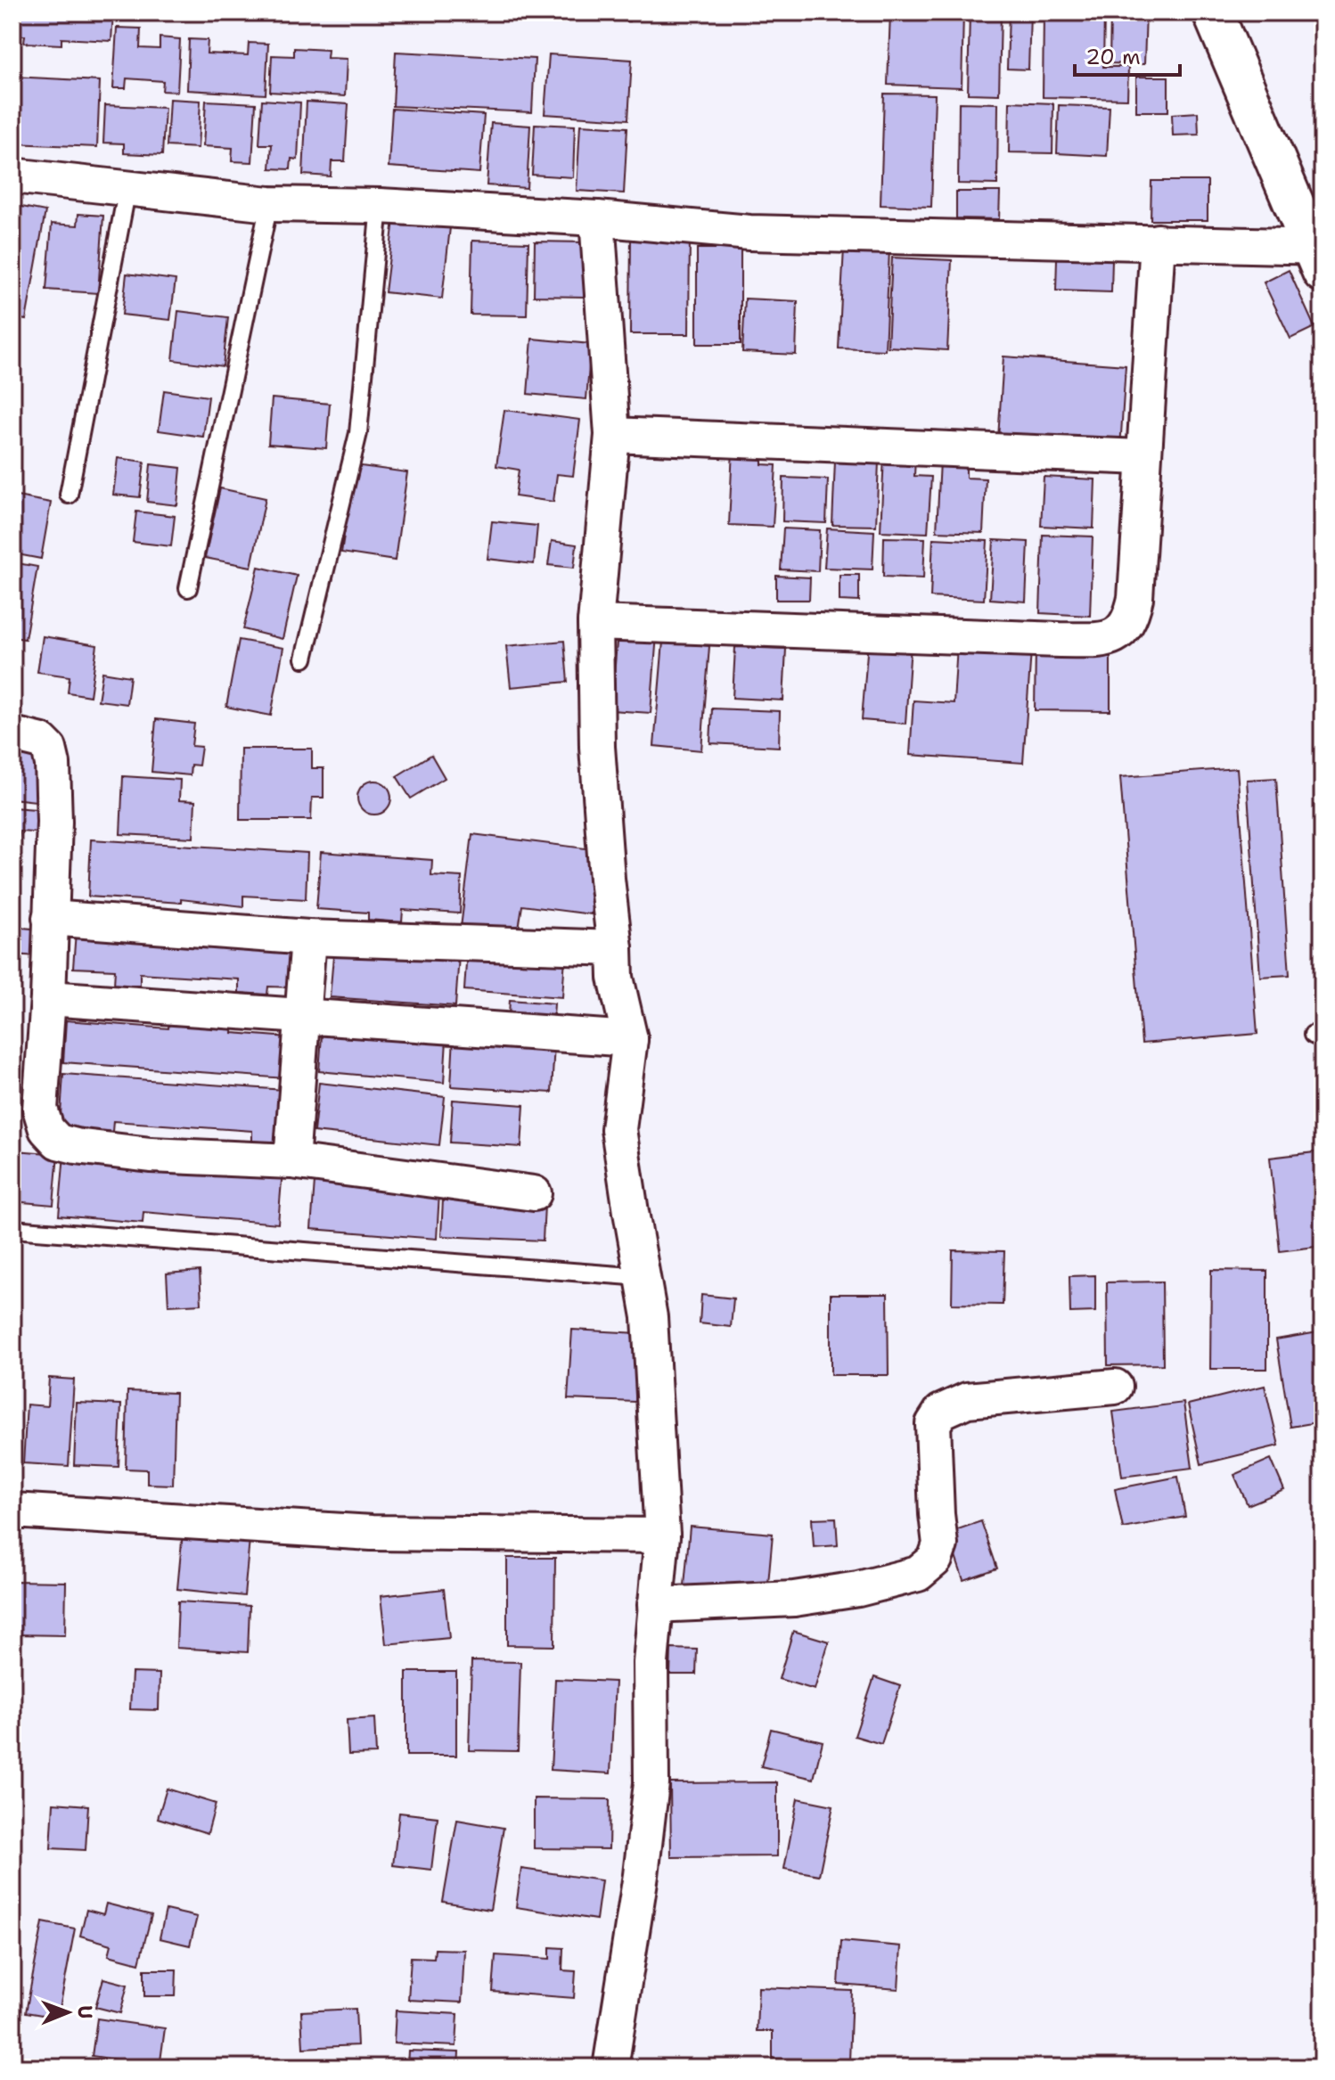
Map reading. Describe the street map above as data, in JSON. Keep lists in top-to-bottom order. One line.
{"scale_bar":"20 m","north":"right"}
